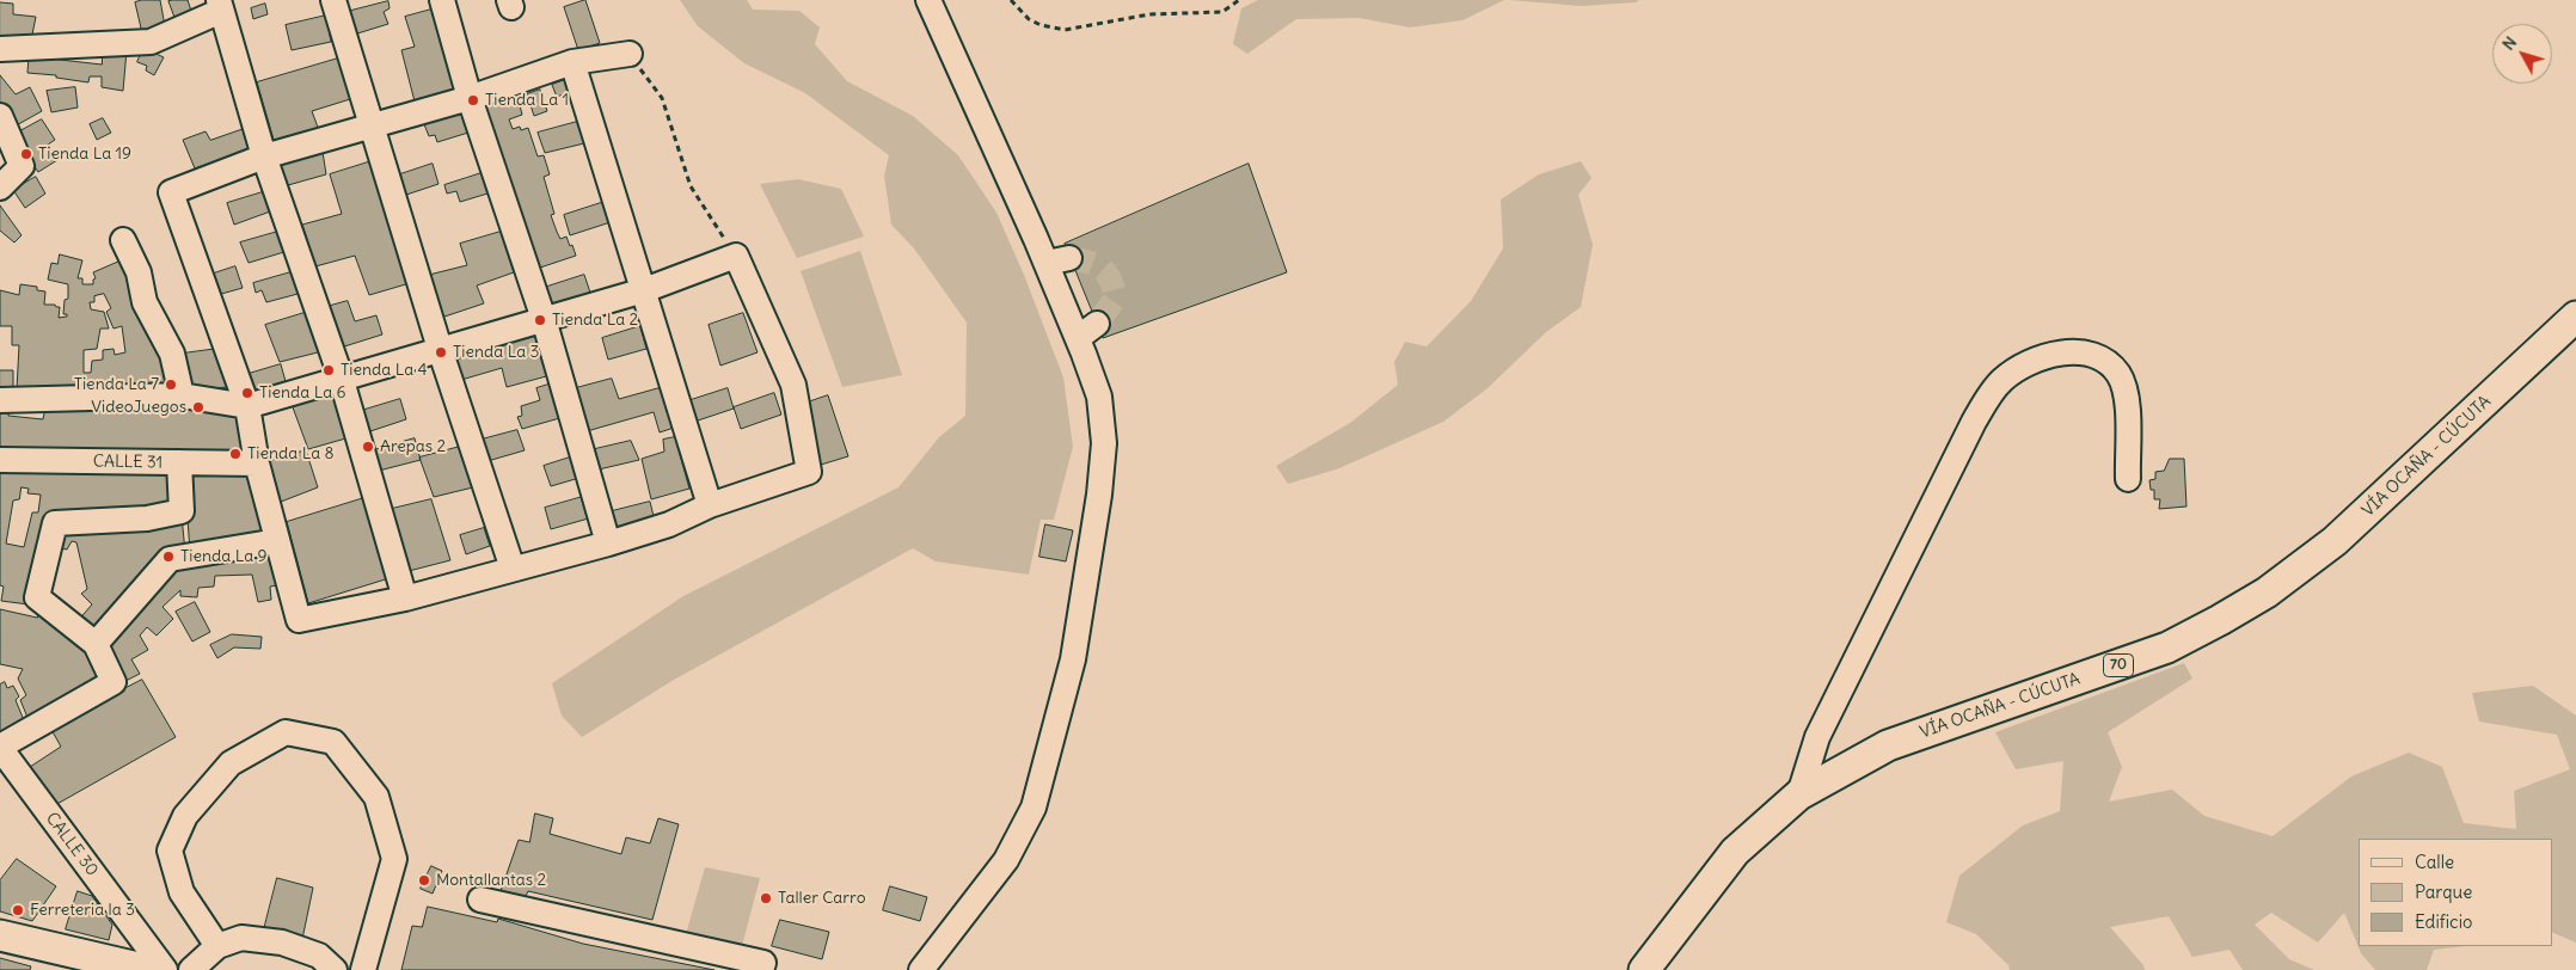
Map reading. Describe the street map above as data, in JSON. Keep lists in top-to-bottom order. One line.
{"streets":{"main road":["VÍA OCAÑA - CÚCUTA","70"],"street":["CALLE 31","CALLE 30"]},"places":["Tienda La 1","Tienda La 19","Tienda La 2","Tienda La 3","Tienda La 4","Tienda La 7","Tienda La 6","VideoJuegos","Arepas 2","Tienda La 8","Tienda La 9","Montallantas 2","Taller Carro","Ferreteria la 3"],"legend":["Calle","Parque","Edificio"],"north":"top left"}
